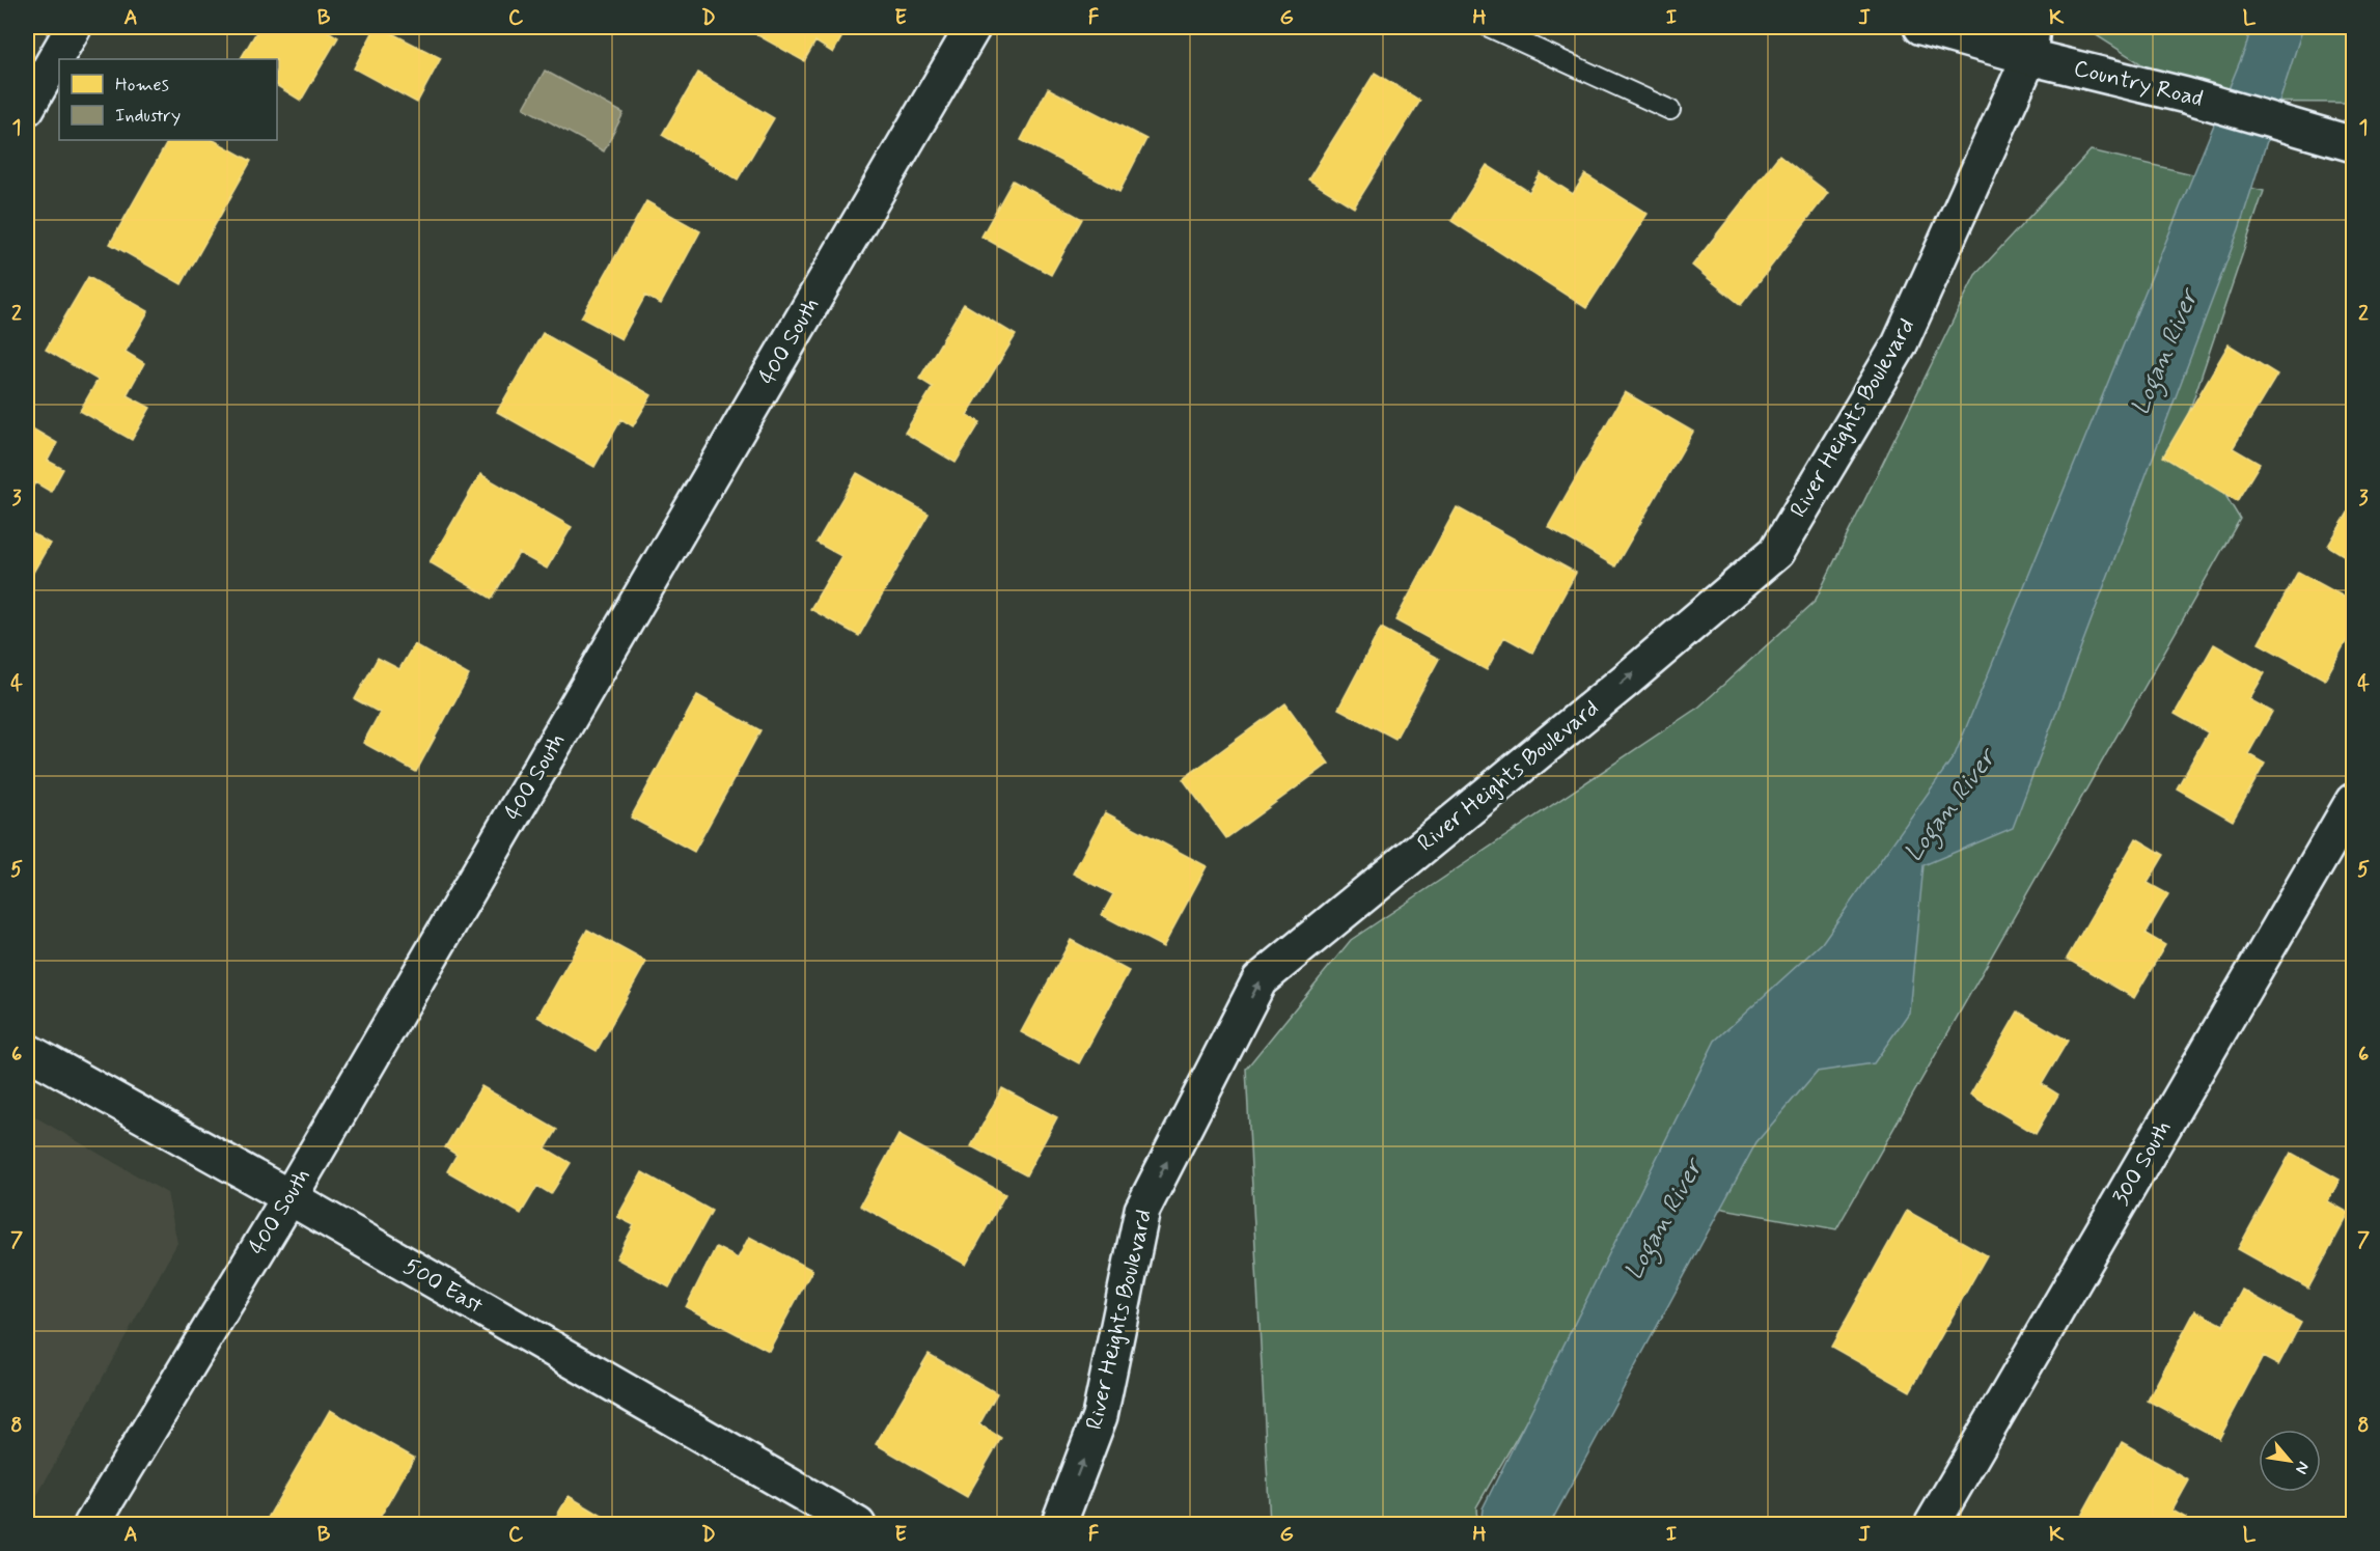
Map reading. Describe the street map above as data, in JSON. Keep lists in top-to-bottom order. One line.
{"streets":{"street":["Country Road","400 South","River Heights Boulevard","300 South","500 East"]},"crossings":[["Country Road","River Heights Boulevard"],["400 South","500 East"]],"one_way":["River Heights Boulevard"],"water":["Logan River"],"legend":["Homes","Industry"],"north":"bottom right","grid":{"columns":["A","B","C","D","E","F","G","H","I","J","K","L"],"rows":["1","2","3","4","5","6","7","8"]}}
